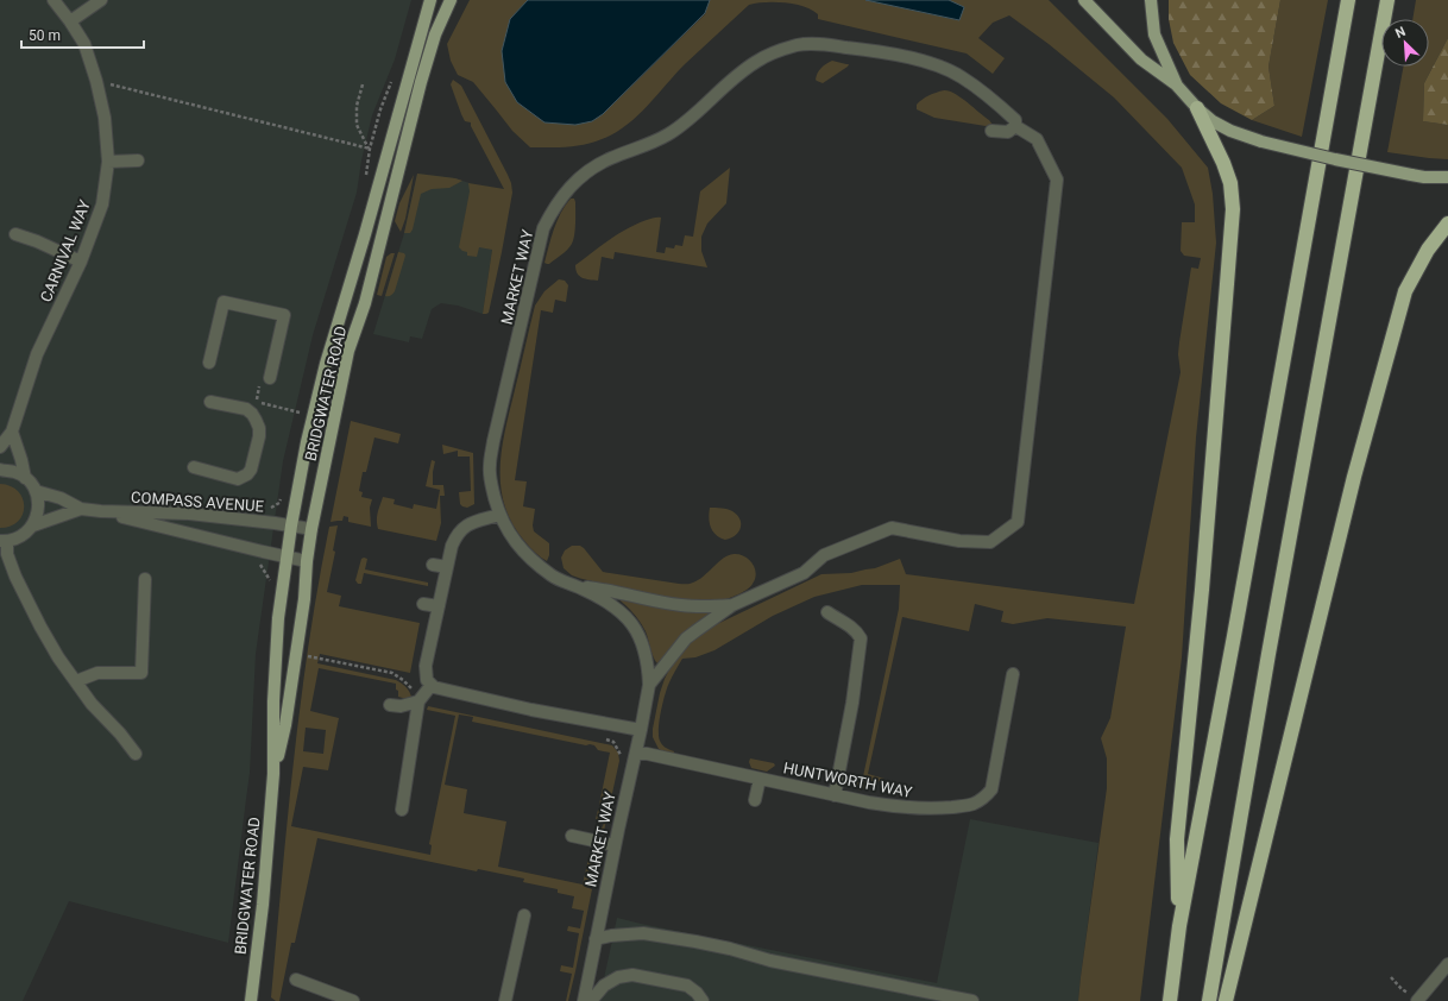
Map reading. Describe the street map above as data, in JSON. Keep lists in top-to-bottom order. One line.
{"streets":{"main road":["BRIDGWATER ROAD"],"street":["CARNIVAL WAY","MARKET WAY","COMPASS AVENUE","HUNTWORTH WAY"]},"crossings":[["MARKET WAY","HUNTWORTH WAY"],["BRIDGWATER ROAD","COMPASS AVENUE"]],"scale_bar":"50 m","north":"top left"}
